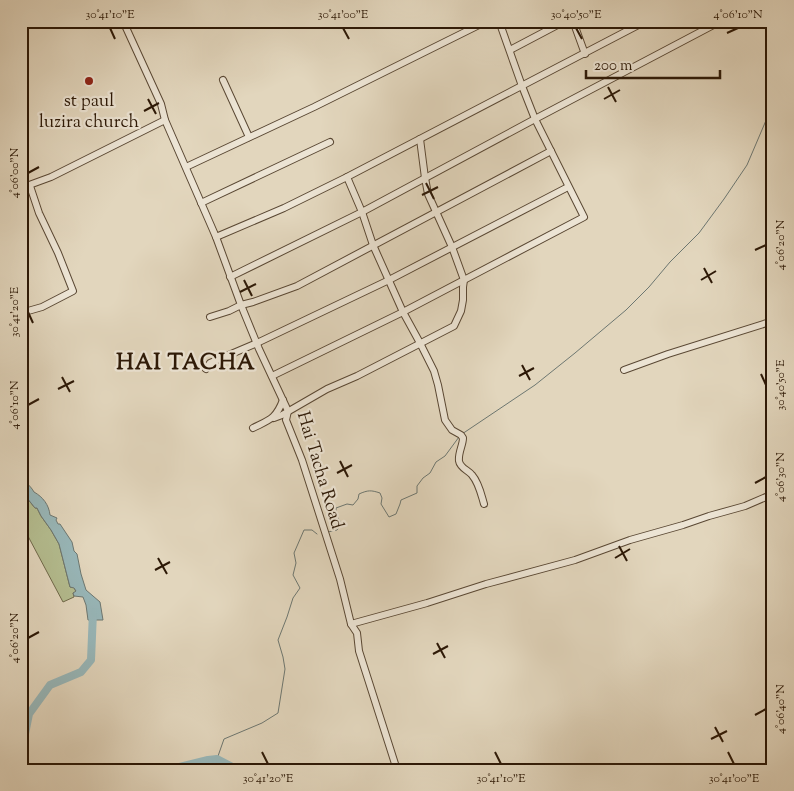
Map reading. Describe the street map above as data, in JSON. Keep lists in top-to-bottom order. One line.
{"streets":{"street":["Hai Tacha Road"]},"districts":["HAI TACHA"],"places":["st paul luzira church"],"scale_bar":"200 m","coordinates":["30°41'10\"E","30°41'00\"E","30°40'50\"E","4°06'10\"N","4°06'00\"N","4°06'20\"N","30°41'20\"E","4°06'30\"N","4°06'40\"N"]}
